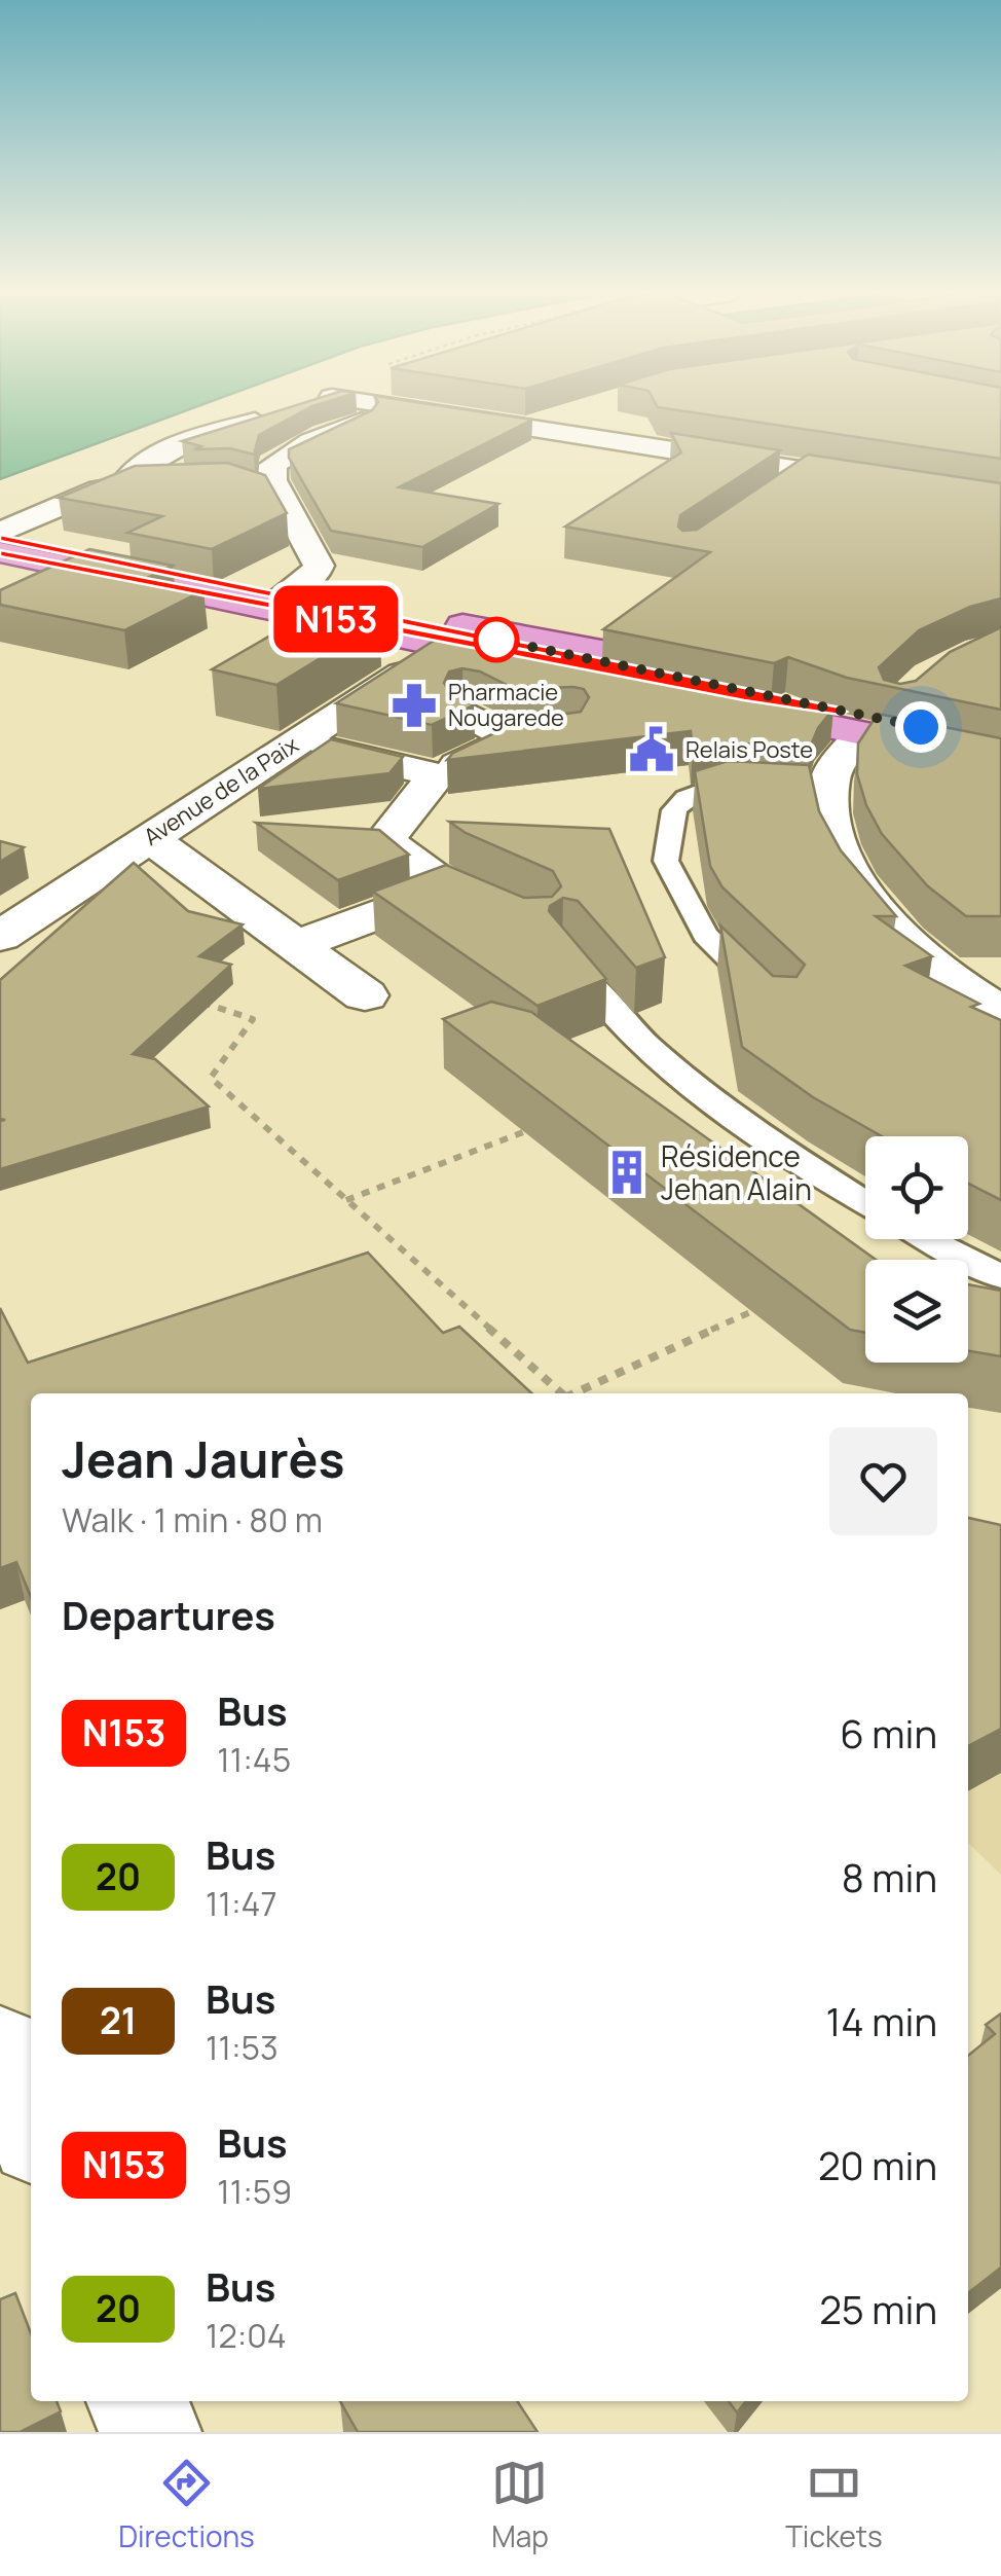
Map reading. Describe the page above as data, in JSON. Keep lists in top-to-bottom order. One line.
{"streets":{"street":["Avenue de la Paix"]},"places":{"pharmacy":["Pharmacie Nougarede"],"public building":["Relais Poste"],"building":["Résidence Jehan Alain"]},"lines":["bus line N153"],"page":{"on_map":"N153","heading":[["Jean Jaurès","Walk · 1 min · 80 m"],"Departures"],"list":[{"mark":"N153","name":"Bus","note":"11:45","value":"6 min"},{"mark":"20","name":"Bus","note":"11:47","value":"8 min"},{"mark":"21","name":"Bus","note":"11:53","value":"14 min"},{"mark":"N153","name":"Bus","note":"11:59","value":"20 min"},{"mark":"20","name":"Bus","note":"12:04","value":"25 min"}],"tabs":["Directions","Map","Tickets"]}}
